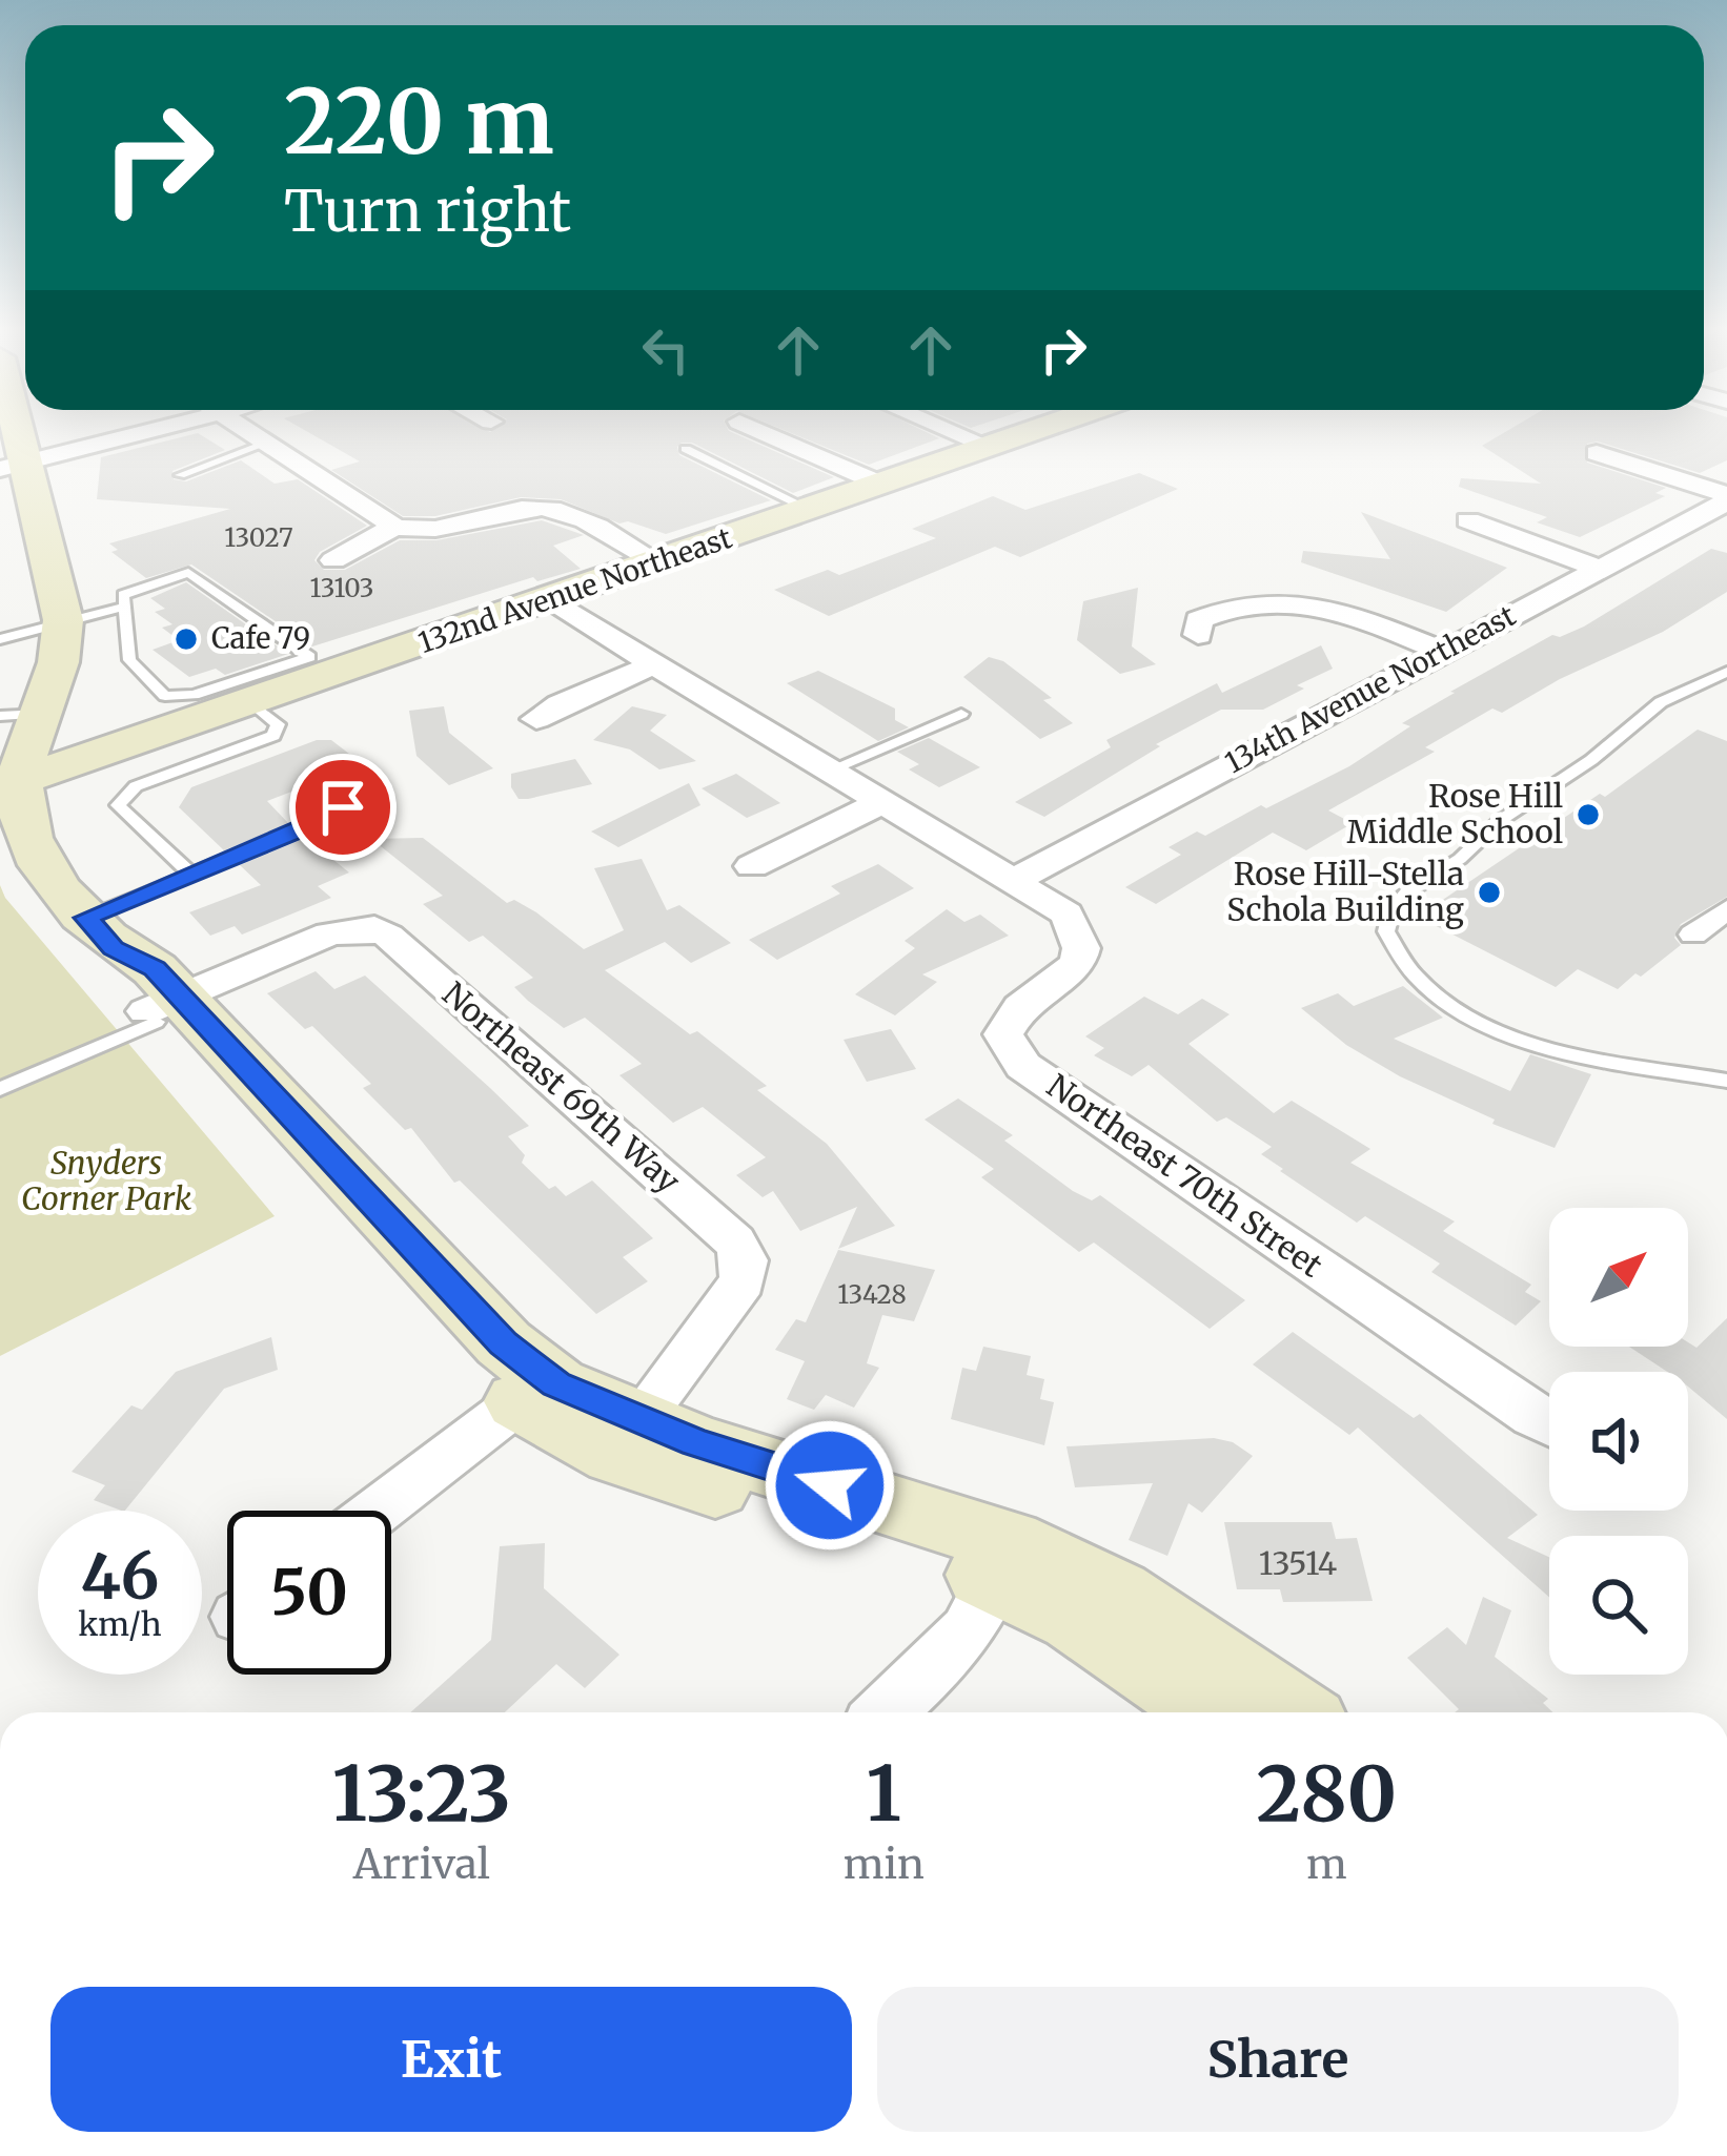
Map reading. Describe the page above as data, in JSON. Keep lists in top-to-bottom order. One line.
{"streets":{"main road":["132nd Avenue Northeast"],"street":["134th Avenue Northeast","Northeast 69th Way","Northeast 70th Street"]},"crossings":[["132nd Avenue Northeast","Northeast 70th Street"],["134th Avenue Northeast","Northeast 70th Street"]],"parks":["Snyders Corner Park"],"places":["Cafe 79","Rose Hill Middle School","Rose Hill-Stella Schola Building"],"house_numbers":["13027","13103","13428","13514"],"north":"top right","page":{"turn":["220 m","Turn right"],"speed":"46 km/h","limit":"50","eta":["13:23","Arrival","1","min","280","m"],"buttons":["Exit","Share"]}}
